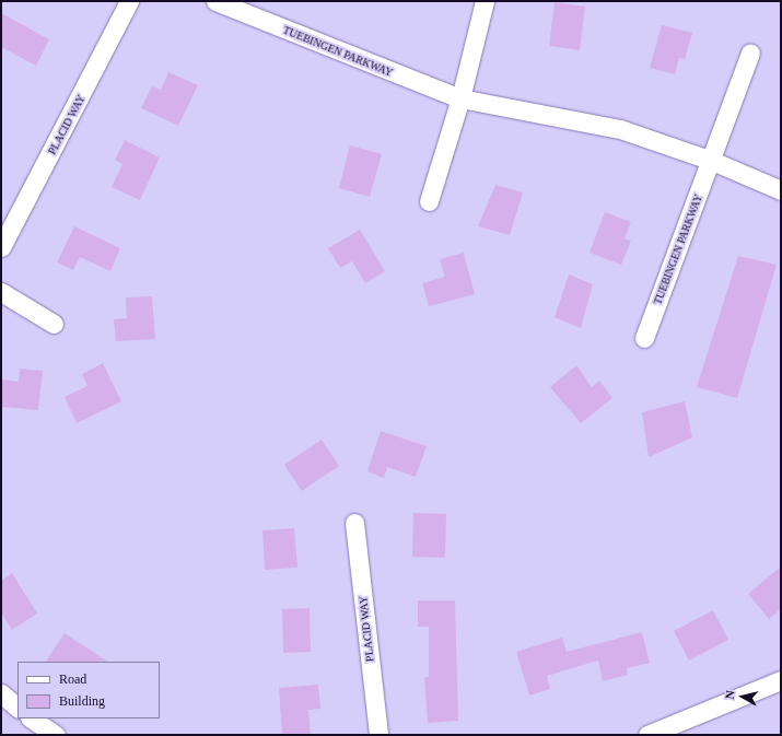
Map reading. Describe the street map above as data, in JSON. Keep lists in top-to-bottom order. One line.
{"streets":{"street":["TUEBINGEN PARKWAY","PLACID WAY"]},"legend":["Road","Building"],"north":"left"}
